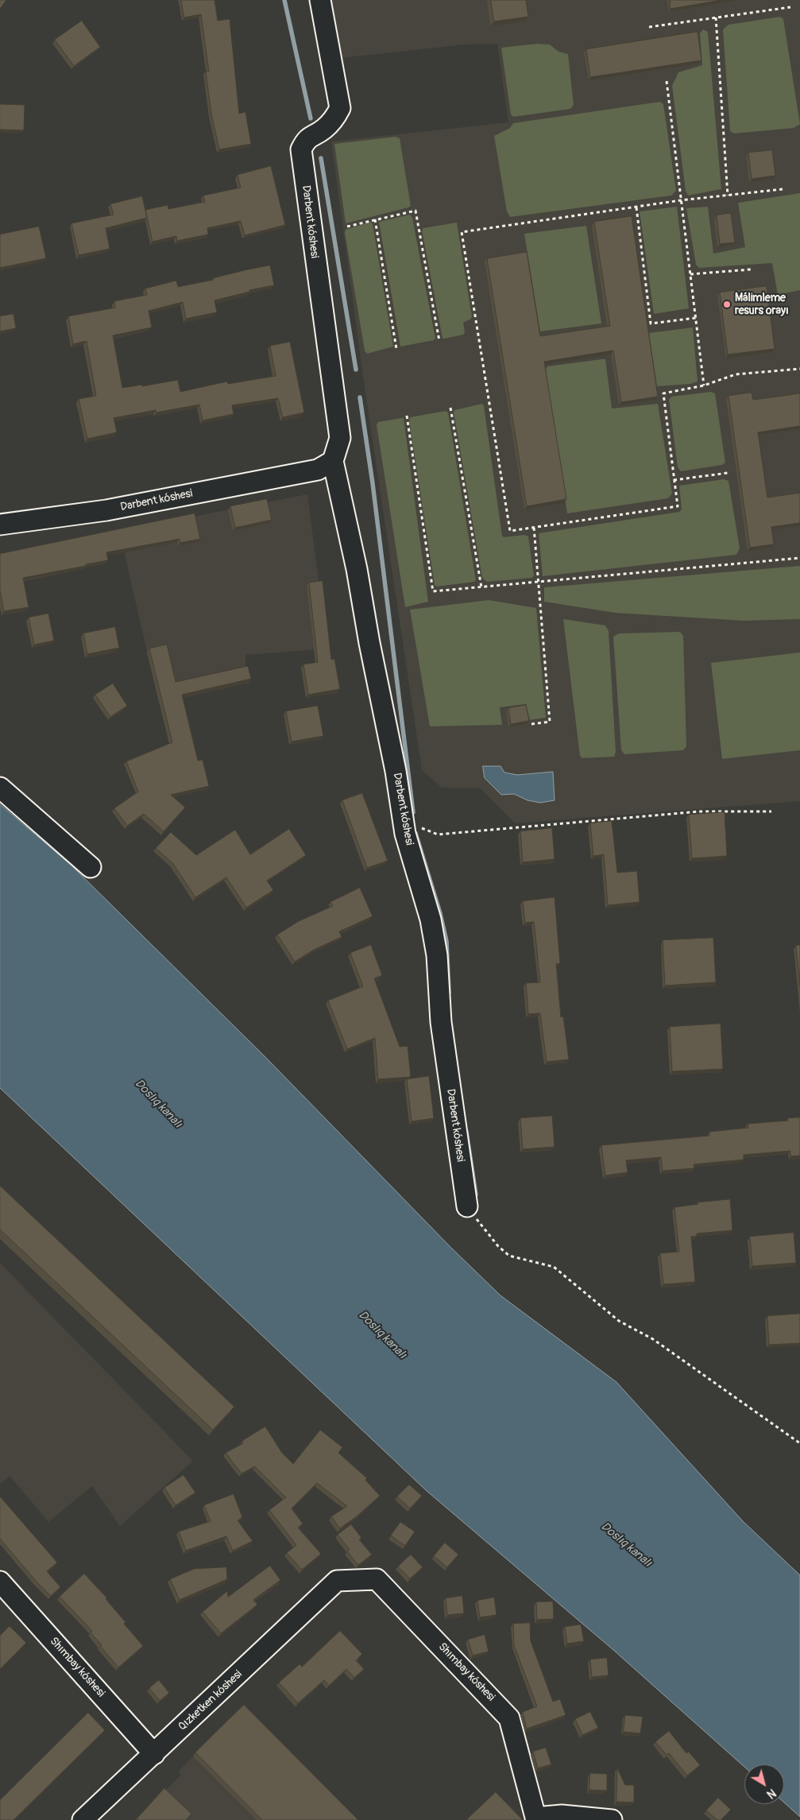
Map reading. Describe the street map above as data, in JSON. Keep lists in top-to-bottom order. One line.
{"streets":{"street":["Darbent kóshesi","Shımbay kóshesi","Qızketken kóshesi"]},"crossings":[["Shımbay kóshesi","Qızketken kóshesi"]],"water":["Doslıq kanalı"],"places":["Málimleme resurs orayı"],"north":"bottom right"}
